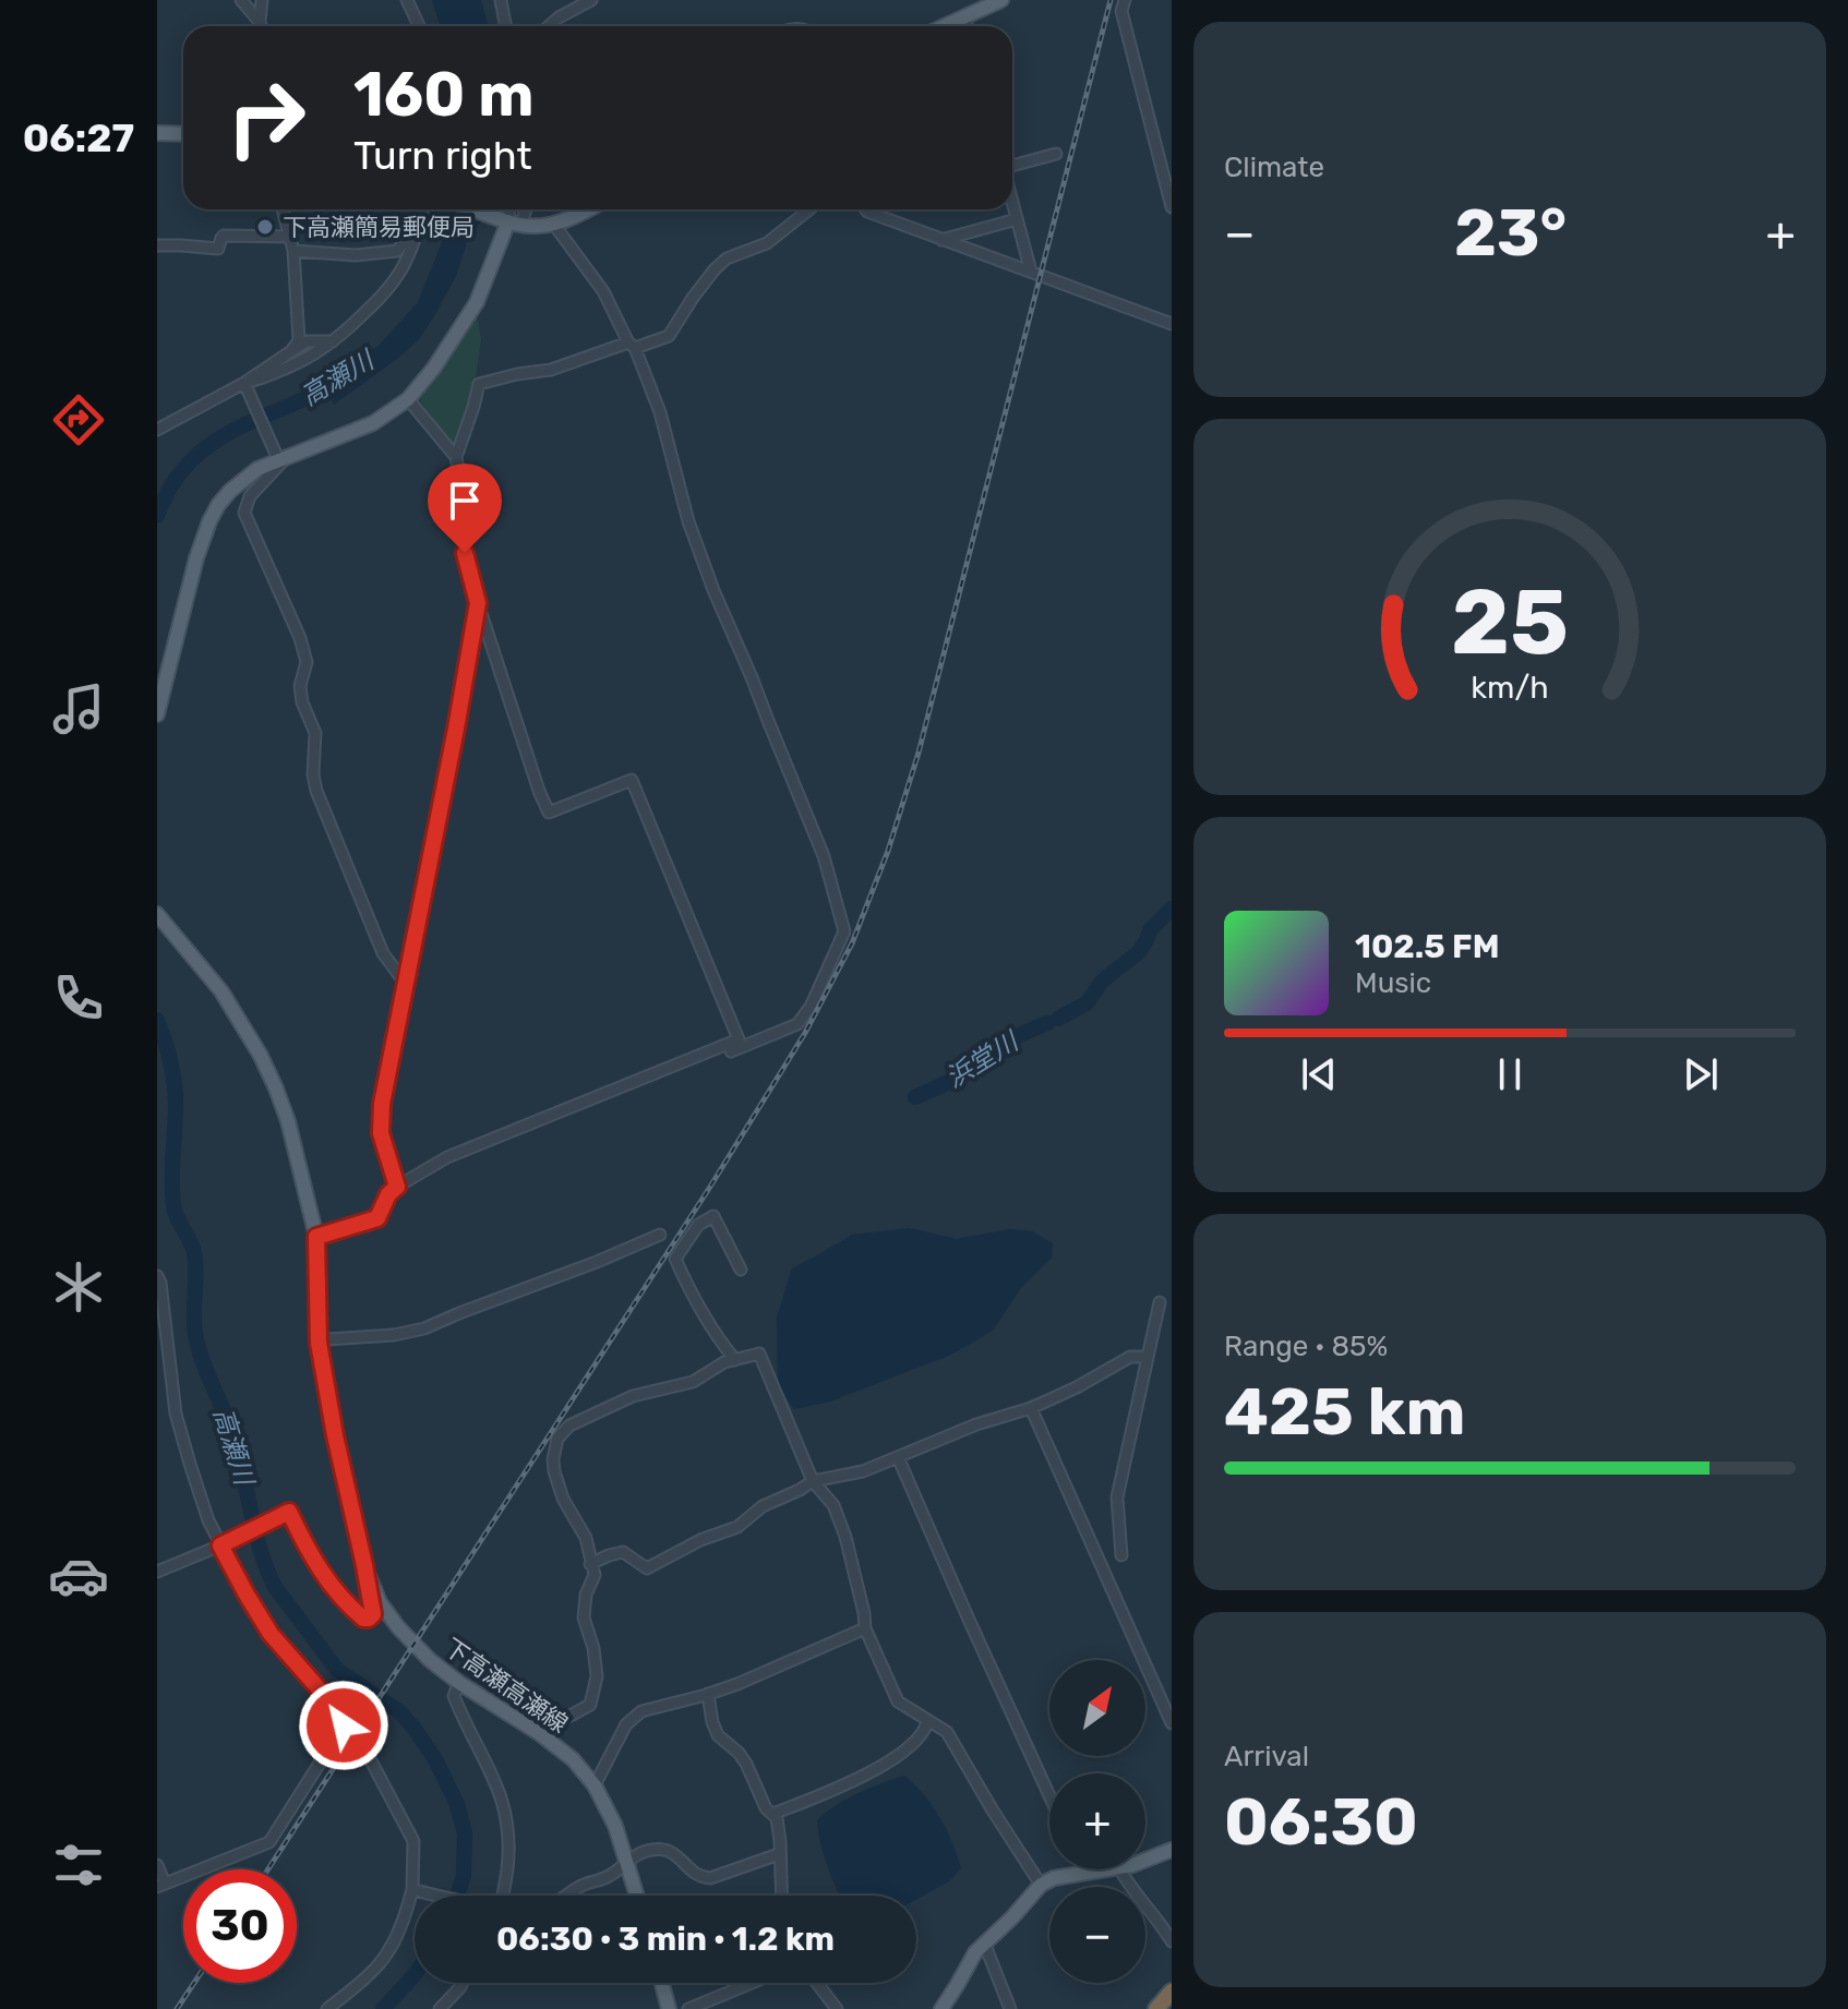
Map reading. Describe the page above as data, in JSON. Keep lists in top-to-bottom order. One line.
{"streets":{"main road":["下高瀬高瀬線"]},"water":["高瀬川","浜堂川"],"places":["下高瀬簡易郵便局"],"north":"top right","page":{"tabs":"06:27","tile":["Climate",["Range · 85%","425 km"],["Arrival","06:30"]],"turn":["160 m","Turn right"],"heat":["−","23°","+"],"song":["102.5 FM","Music"],"map_buttons":["+","−"],"limit":"30","trip":"06:30 · 3 min · 1.2 km","gauge":["25","km/h"]}}
